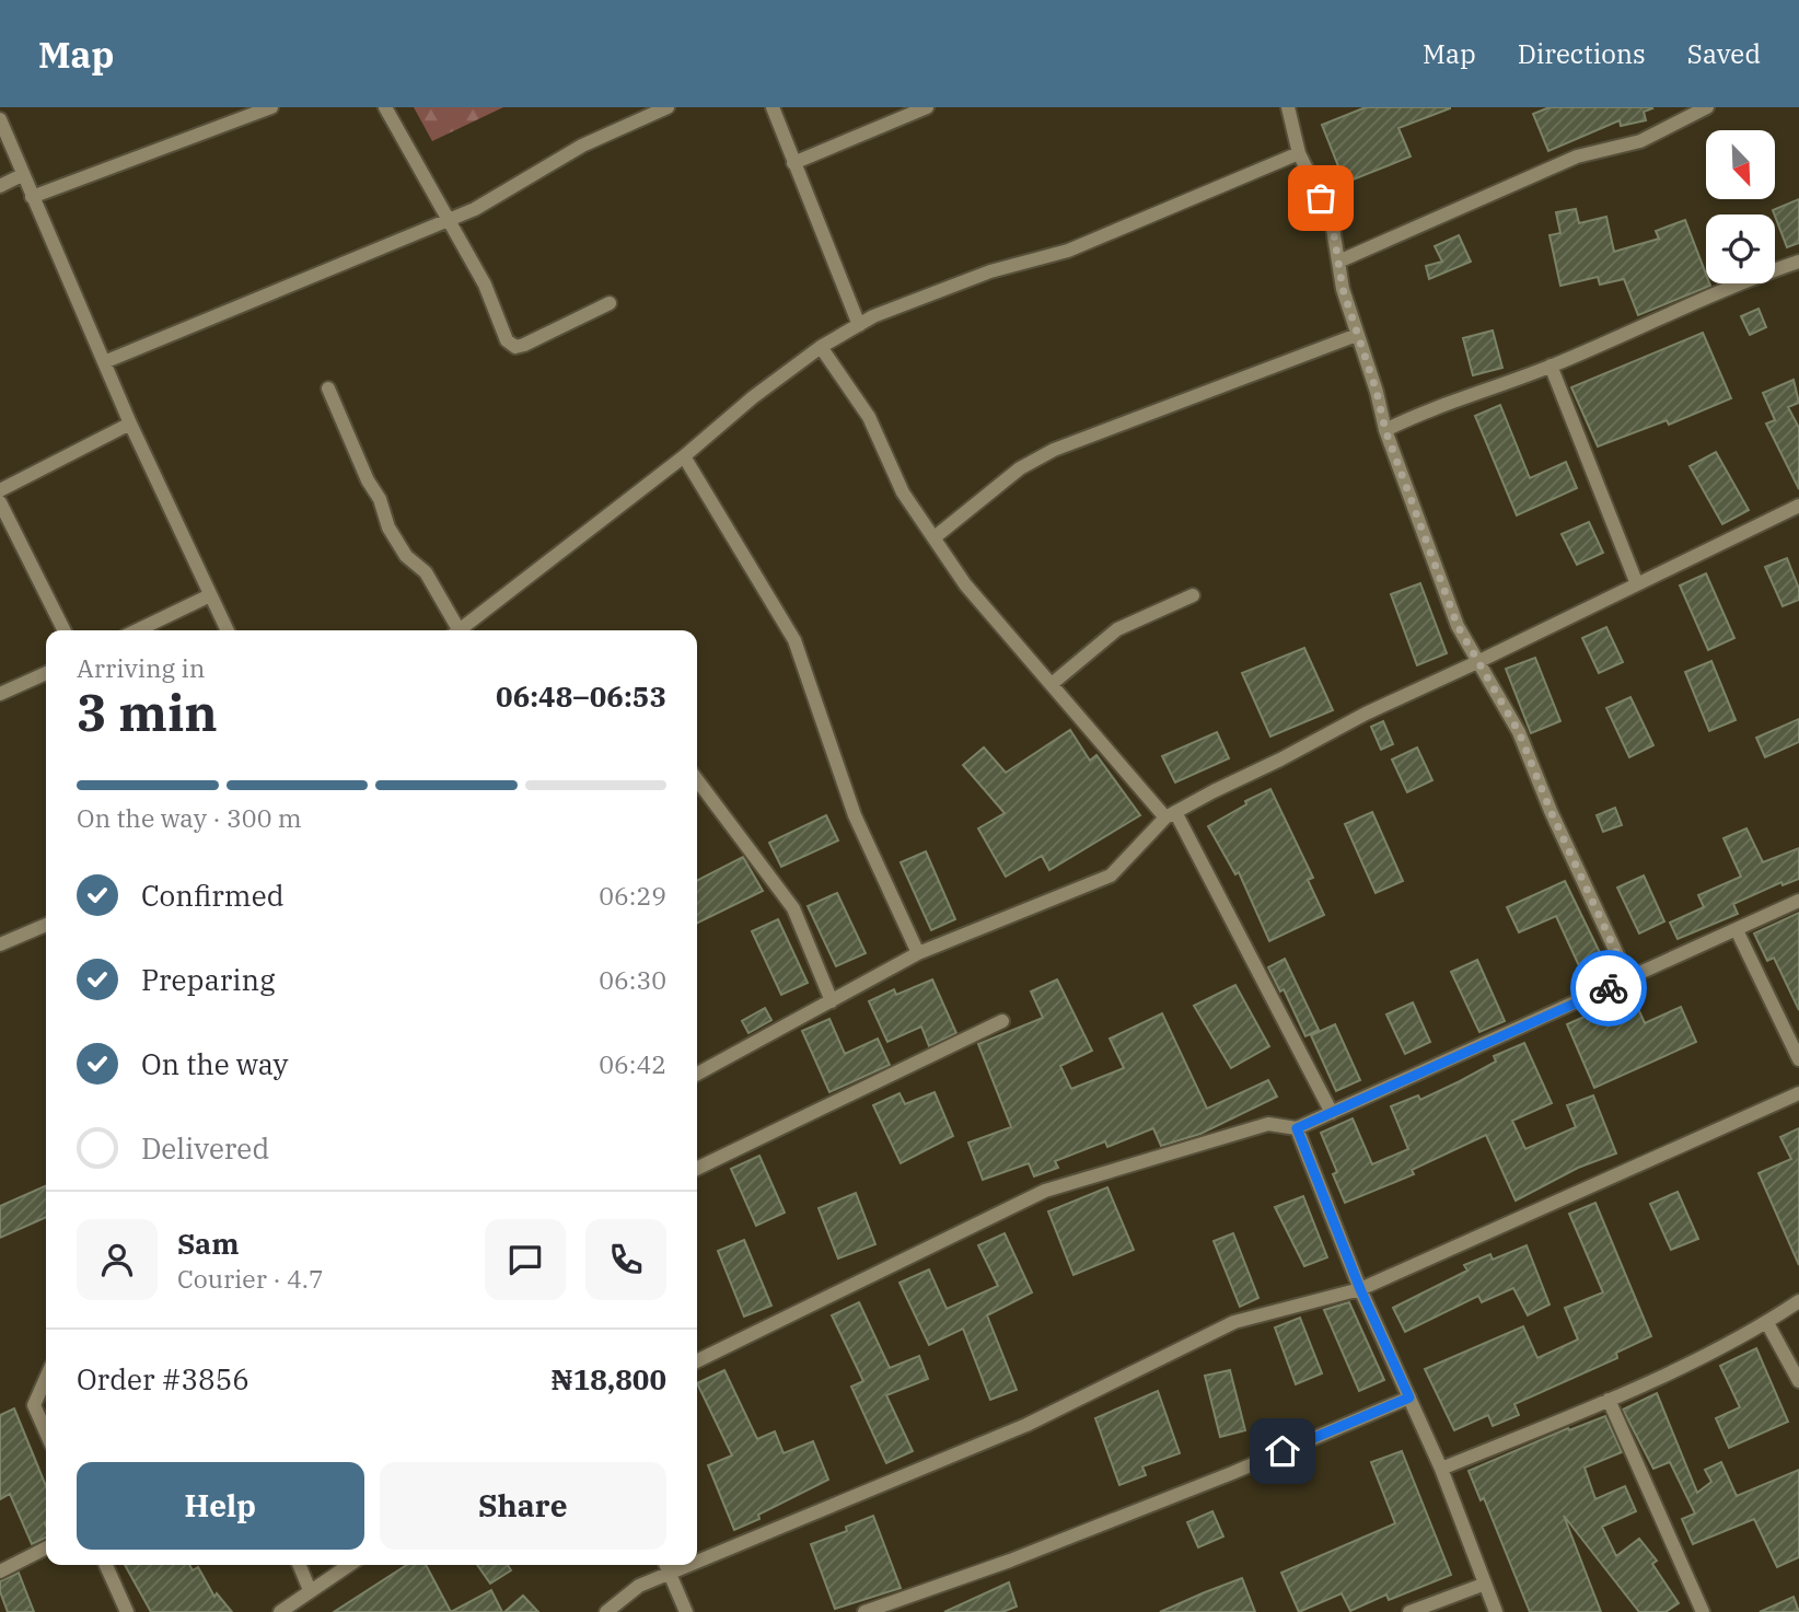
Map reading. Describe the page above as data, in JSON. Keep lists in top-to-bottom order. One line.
{"north":"bottom right","page":{"header":"Map","nav":["Map","Directions","Saved"],"heading":["3 min","Arriving in","06:48–06:53"],"panel":["Sam","Courier · 4.7","Order #3856","₦18,800"],"bar":"On the way · 300 m","list":[["Confirmed","06:29"],["Preparing","06:30"],["On the way","06:42"],"Delivered"],"buttons":["Help","Share"]}}
